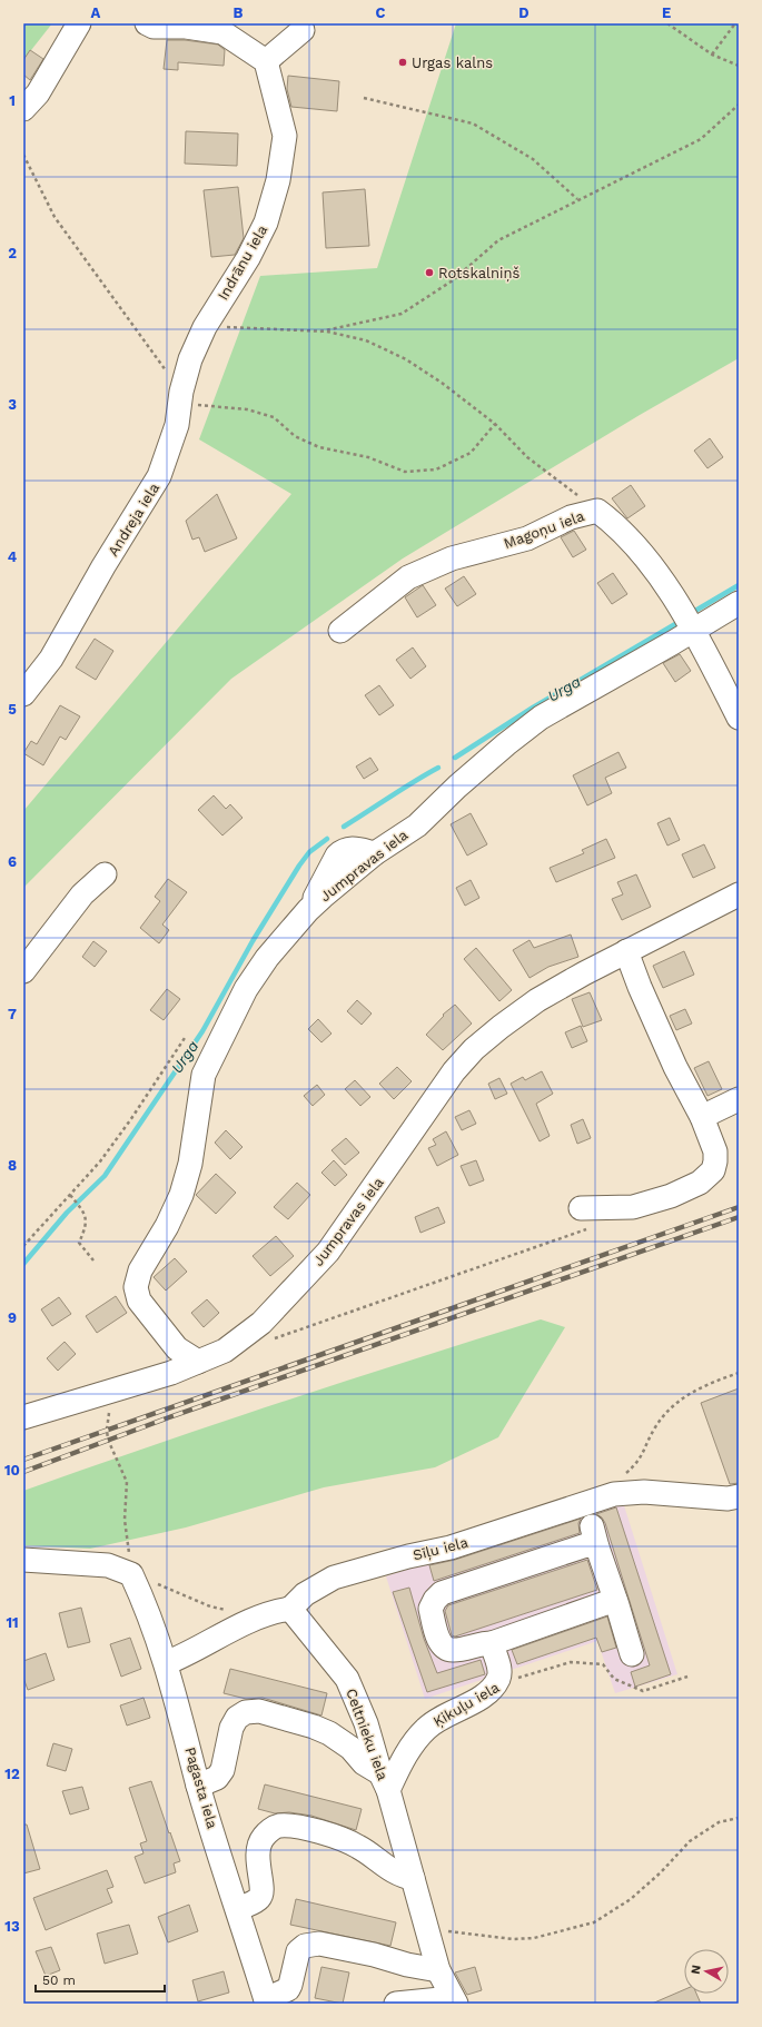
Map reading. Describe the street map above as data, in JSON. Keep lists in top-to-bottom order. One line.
{"streets":{"street":["Indrānu iela","Andreja iela","Magoņu iela","Jumpravas iela","Sīļu iela","Ķikuļu iela","Celtnieku iela","Pagasta iela"]},"crossings":[["Indrānu iela","Andreja iela"],["Magoņu iela","Jumpravas iela"],["Sīļu iela","Celtnieku iela"],["Ķikuļu iela","Celtnieku iela"]],"water":["Urga"],"places":["Urgas kalns","Rotskalniņš"],"scale_bar":"50 m","north":"left","grid":{"columns":["A","B","C","D","E"],"rows":["1","2","3","4","5","6","7","8","9","10","11","12","13"]}}
